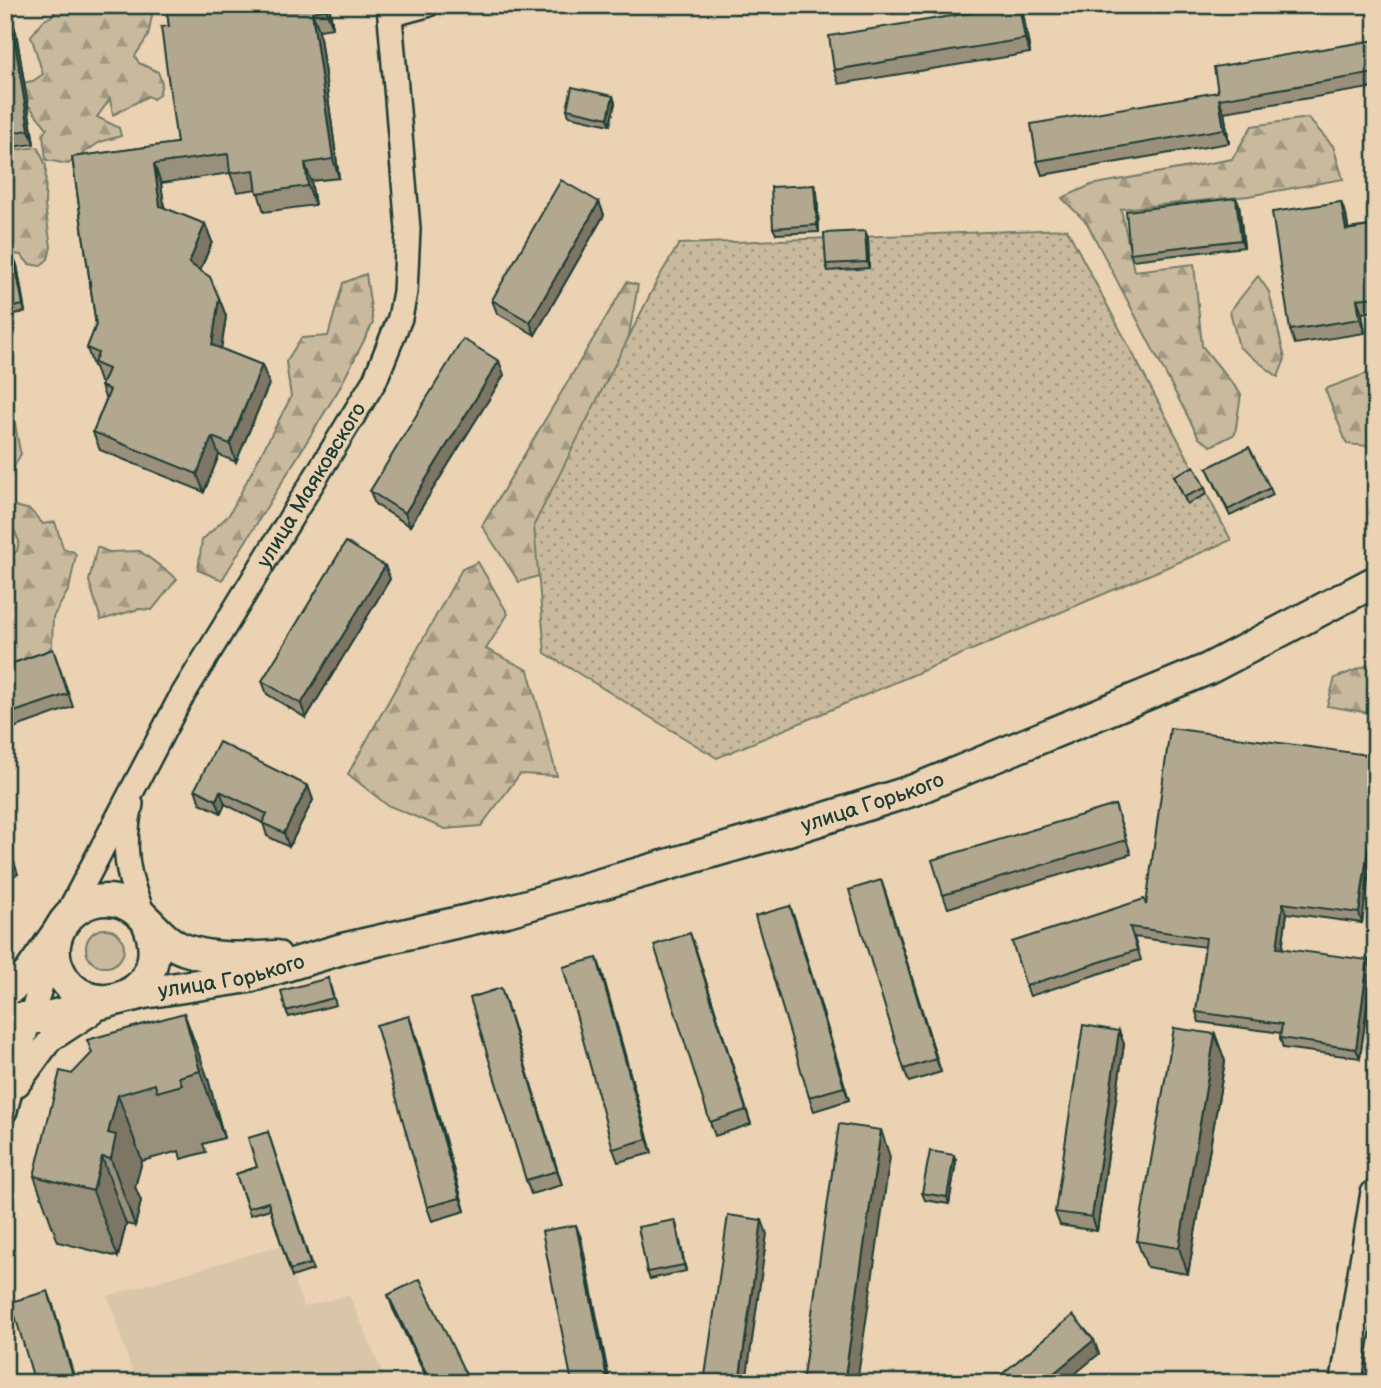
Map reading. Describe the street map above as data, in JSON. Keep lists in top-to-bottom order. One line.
{"streets":{"street":["улица Маяковского","улица Горького"]},"crossings":[["улица Маяковского","улица Горького"]]}
